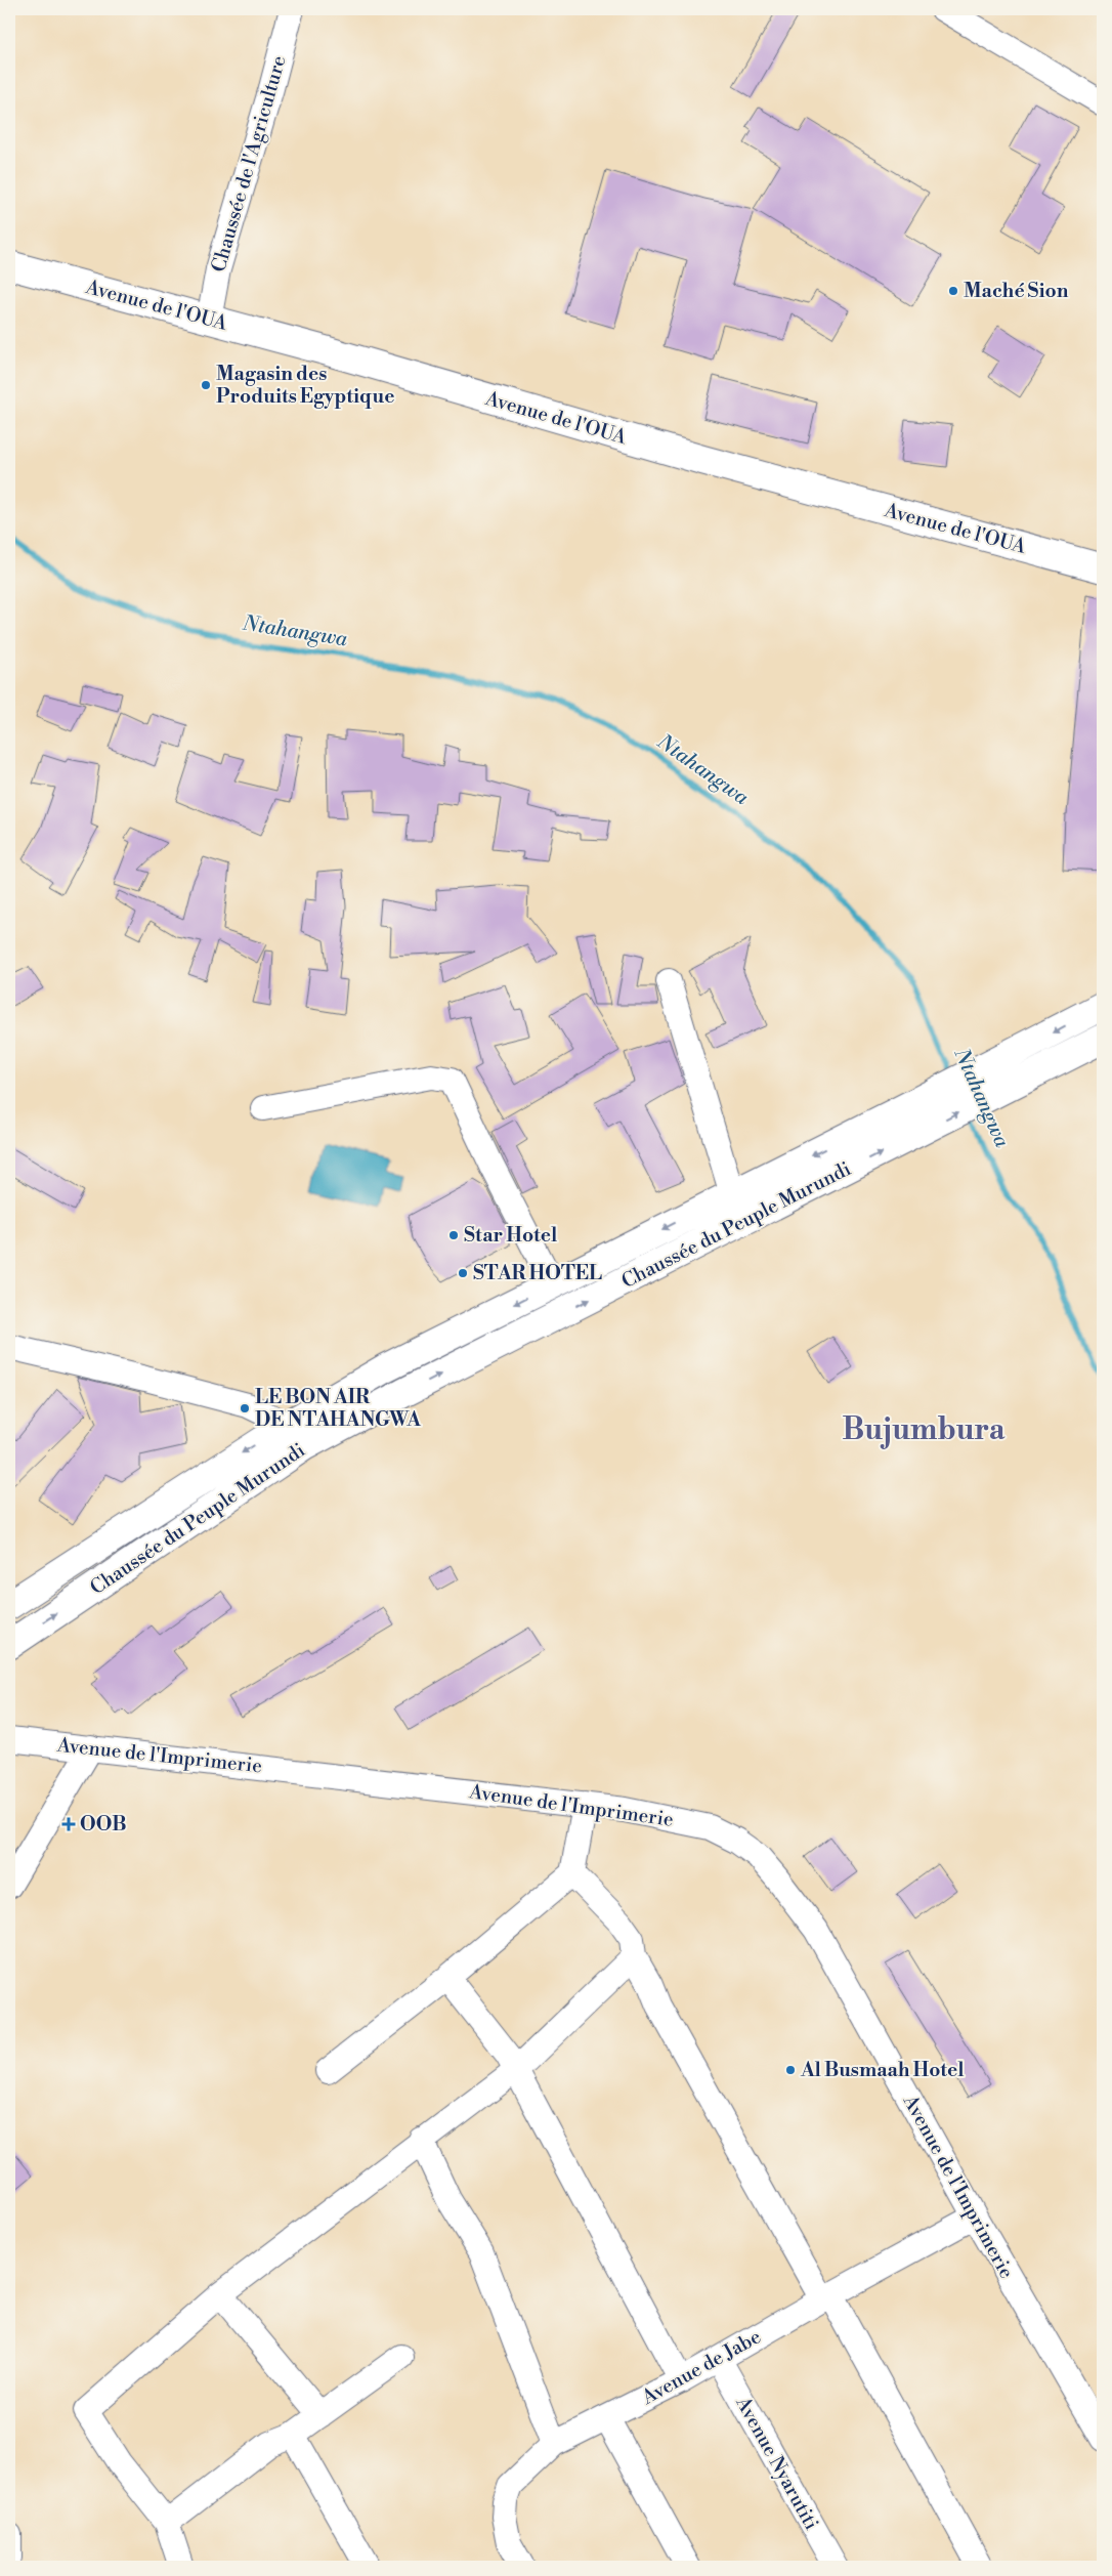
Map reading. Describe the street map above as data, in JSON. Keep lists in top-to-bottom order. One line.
{"streets":{"main road":["Avenue de l'OUA","Chaussée du Peuple Murundi"],"street":["Chaussée de l'Agriculture","Avenue de l'Imprimerie","Avenue de Jabe","Avenue Nyarutiti"]},"crossings":[["Chaussée de l'Agriculture","Avenue de l'OUA"],["Avenue de l'Imprimerie","Avenue de Jabe"],["Avenue de Jabe","Avenue Nyarutiti"]],"districts":["Bujumbura"],"water":["Ntahangwa"],"places":{"other":["Maché Sion","Magasin des Produits Egyptique","Star Hotel","STAR HOTEL","LE BON AIR DE NTAHANGWA","Al Busmaah Hotel"],"health":["OOB"]}}
